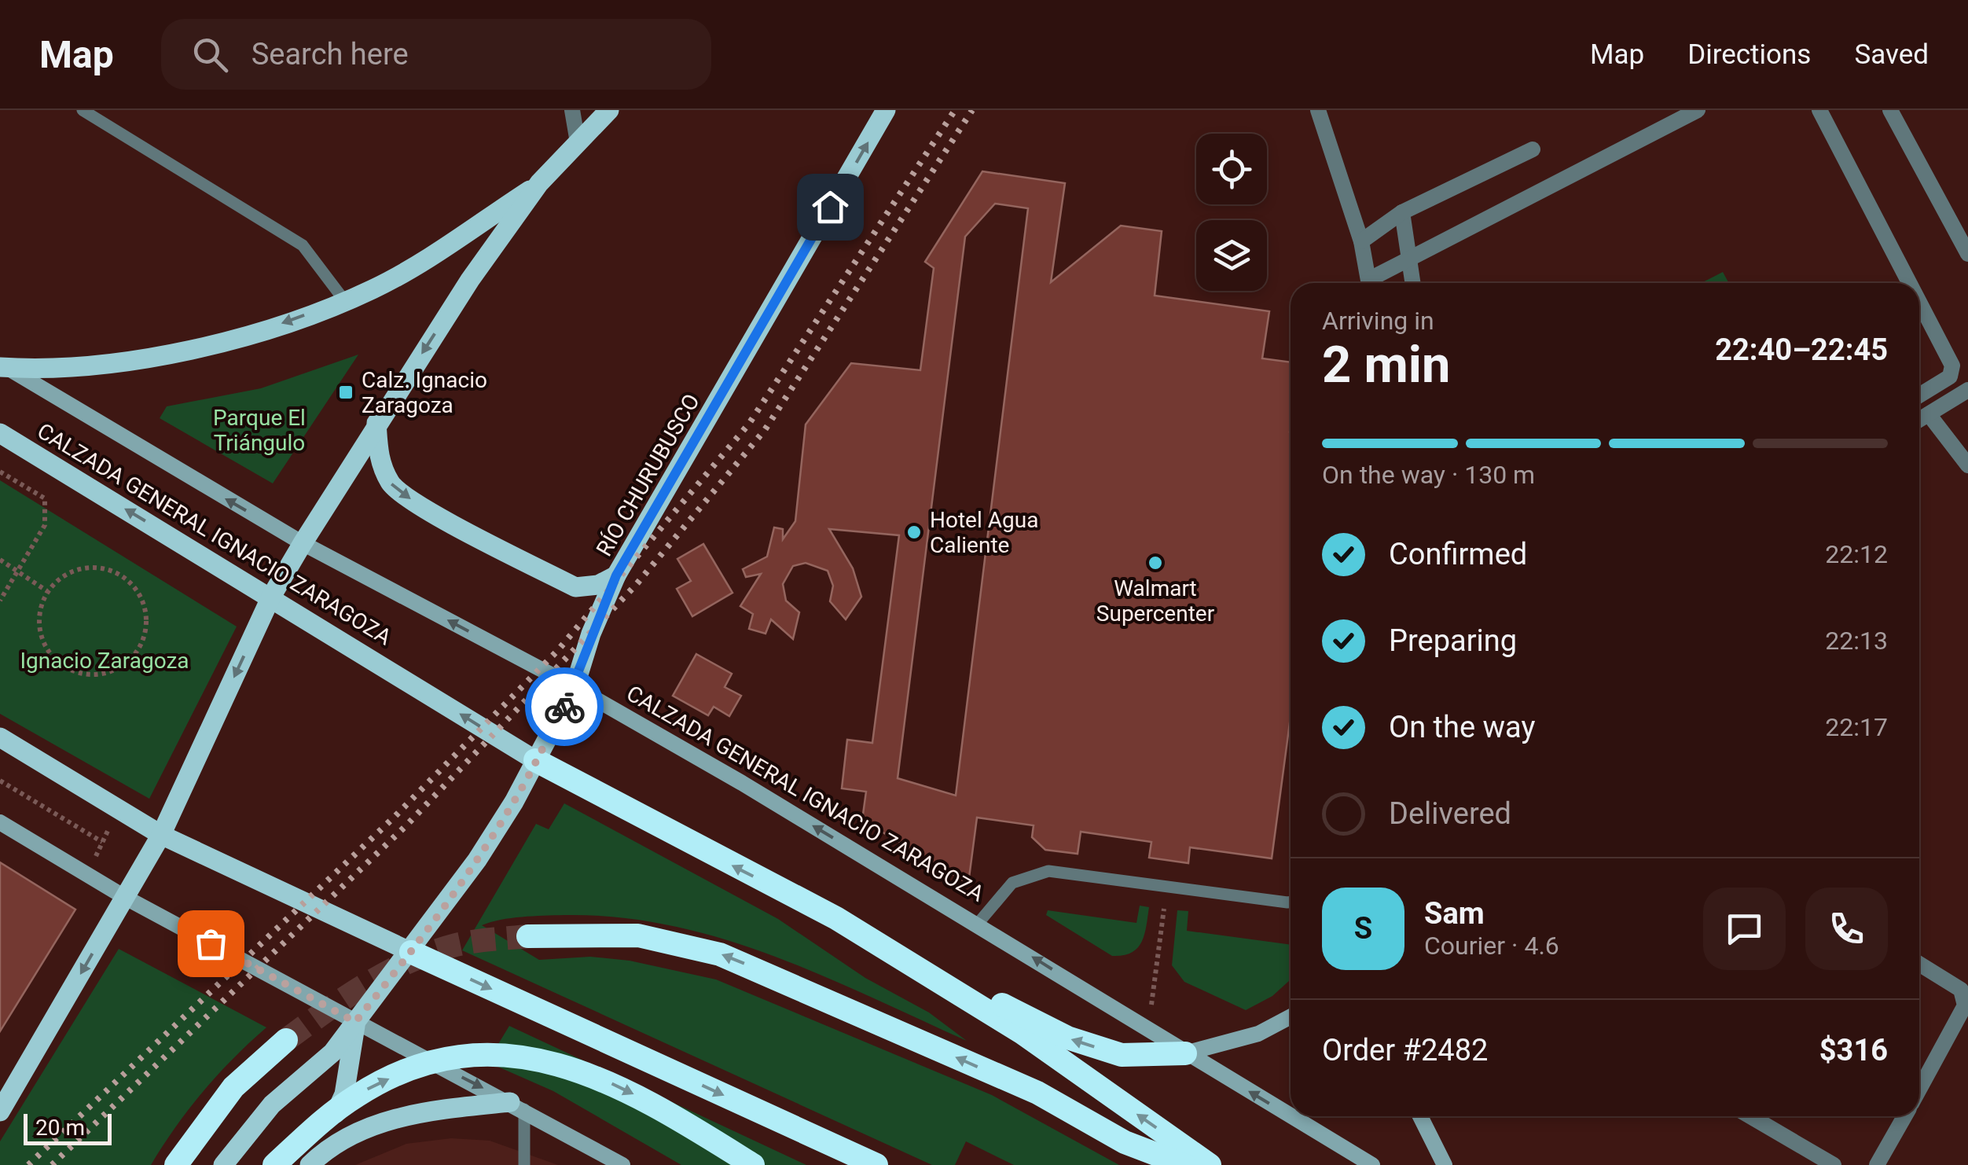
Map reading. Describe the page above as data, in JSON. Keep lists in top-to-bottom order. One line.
{"streets":{"highway":["CALZADA GENERAL IGNACIO ZARAGOZA"],"main road":["RÍO CHURUBUSCO"]},"crossings":[["RÍO CHURUBUSCO","CALZADA GENERAL IGNACIO ZARAGOZA"]],"one_way":["RÍO CHURUBUSCO","CALZADA GENERAL IGNACIO ZARAGOZA"],"parks":["Parque El Triángulo","Ignacio Zaragoza"],"places":{"transit":["Calz. Ignacio Zaragoza"],"other":["Hotel Agua Caliente","Walmart Supercenter"]},"scale_bar":"20 m","page":{"header":"Map","search":"Search here","nav":["Map","Directions","Saved"],"heading":["2 min","Arriving in","22:40–22:45"],"panel":["Sam","Courier · 4.6","Order #2482","$316"],"bar":"On the way · 130 m","list":[["Confirmed","22:12"],["Preparing","22:13"],["On the way","22:17"],"Delivered"],"round":"S","scale":"20 m"}}
